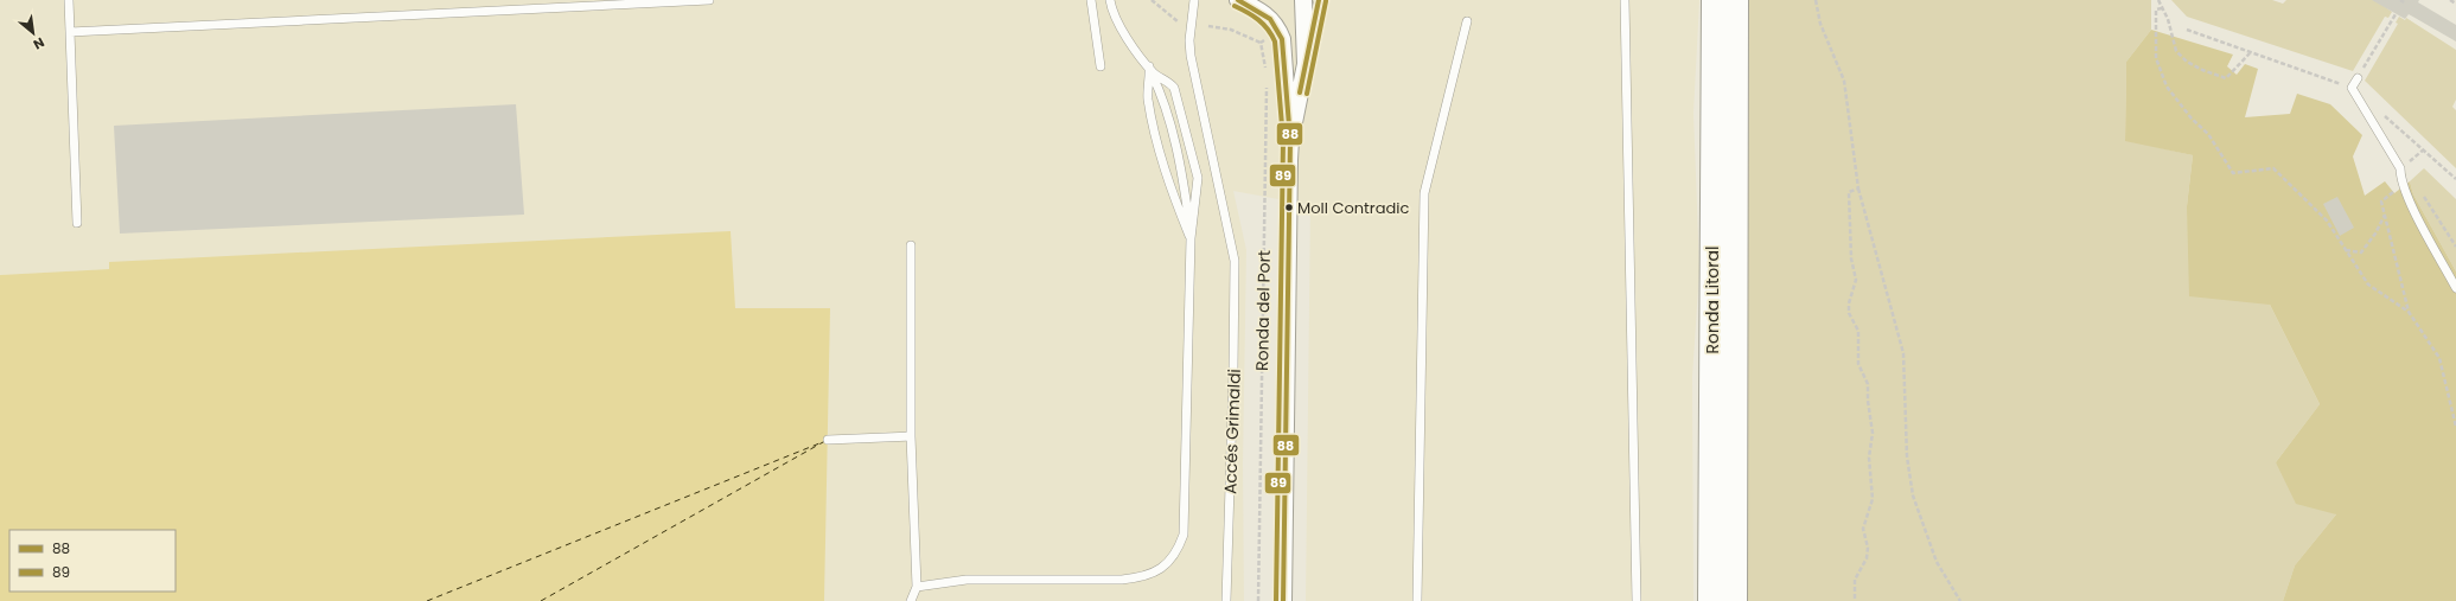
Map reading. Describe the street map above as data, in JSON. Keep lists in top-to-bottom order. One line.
{"streets":{"highway":["Ronda Litoral"],"street":["Ronda del Port"],"lane":["Accés Grimaldi"]},"places":["Moll Contradic"],"lines":["transit line 88","transit line 89"],"legend":["88","89"],"north":"bottom right"}
